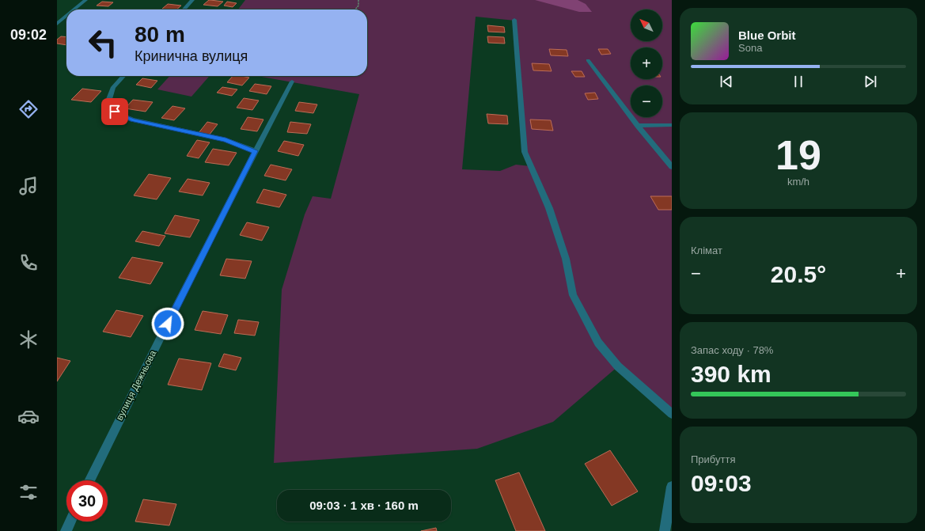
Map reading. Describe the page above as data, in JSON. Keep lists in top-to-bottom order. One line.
{"streets":{"street":["вулиця Дежньова"]},"north":"top left","page":{"tabs":"09:02","map_buttons":["+","−"],"turn":["80 m","Кринична вулиця"],"song":["Blue Orbit","Sona"],"tile":[["19","km/h"],"Клімат",["Запас ходу · 78%","390 km"],["Прибуття","09:03"]],"heat":["−","20.5°","+"],"limit":"30","trip":"09:03 · 1 хв · 160 m"}}
